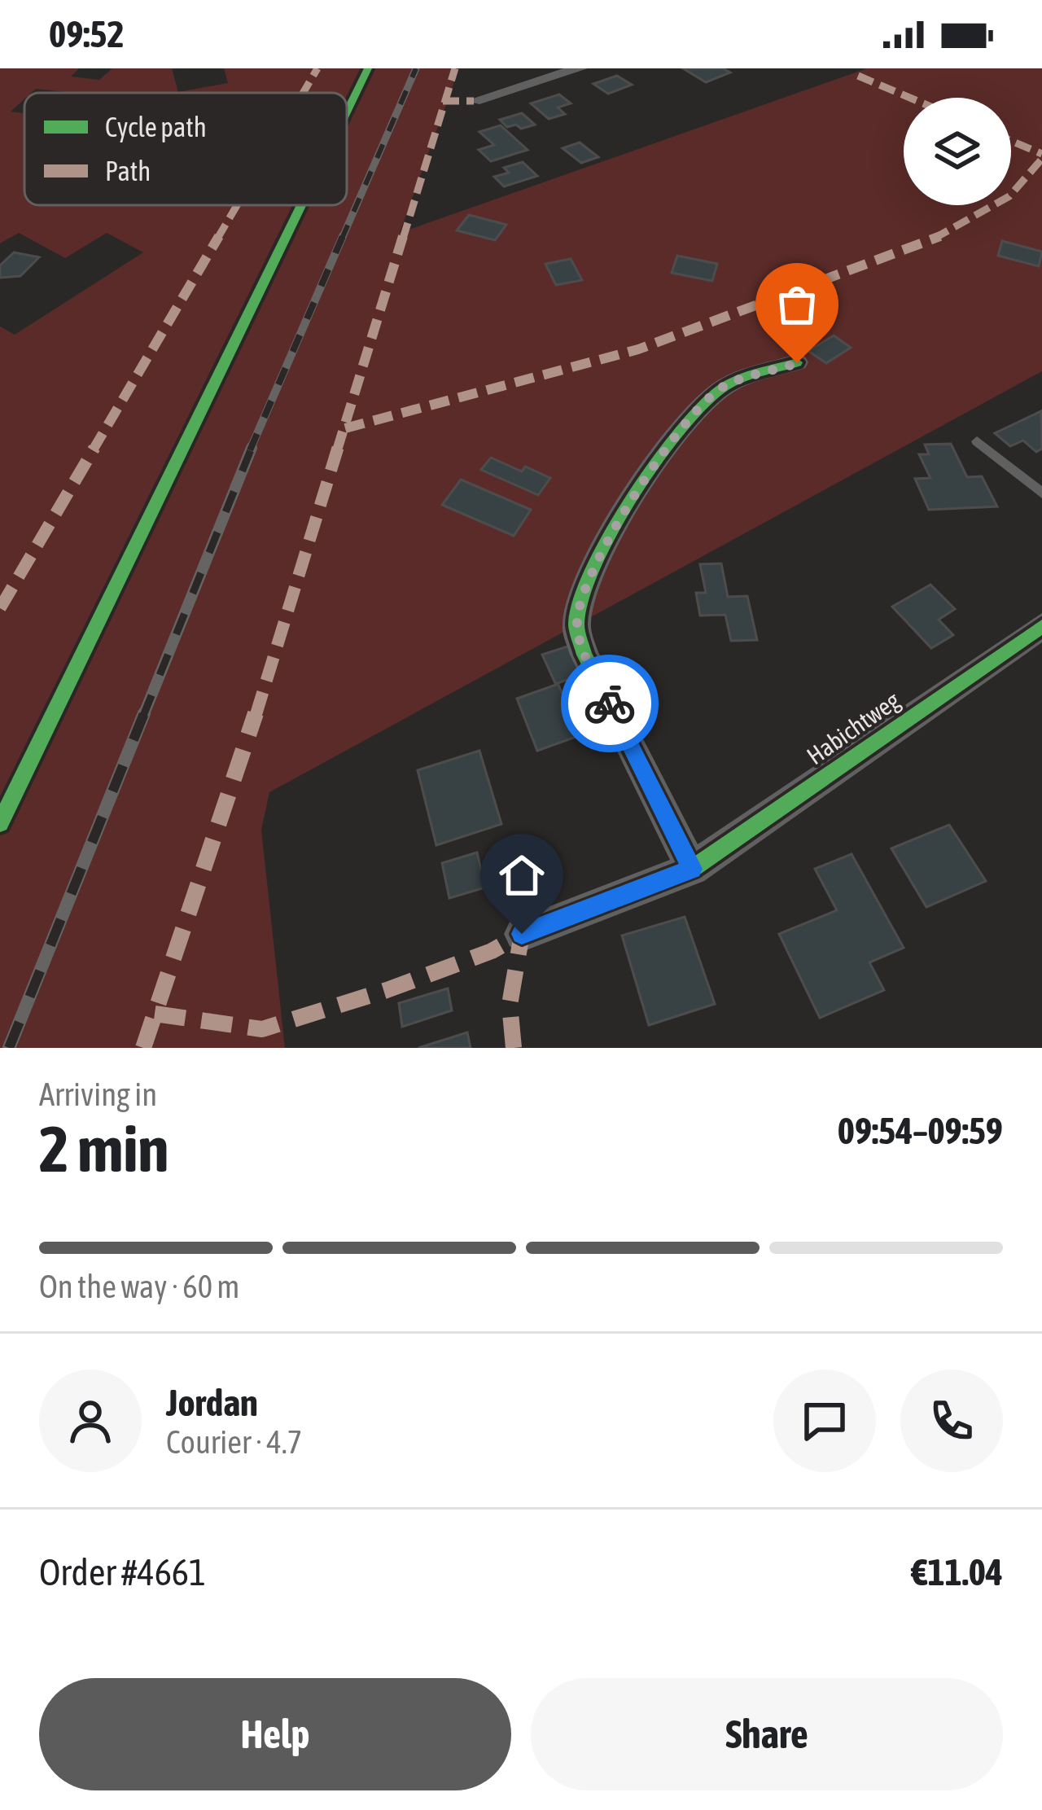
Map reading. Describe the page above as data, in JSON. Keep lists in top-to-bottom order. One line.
{"streets":{"street":["Habichtweg"]},"legend":["Cycle path","Path"],"page":{"status":"09:52","heading":["2 min","Arriving in","09:54–09:59"],"panel":["Jordan","Courier · 4.7","Order #4661","€11.04"],"bar":"On the way · 60 m","buttons":["Help","Share"]}}
